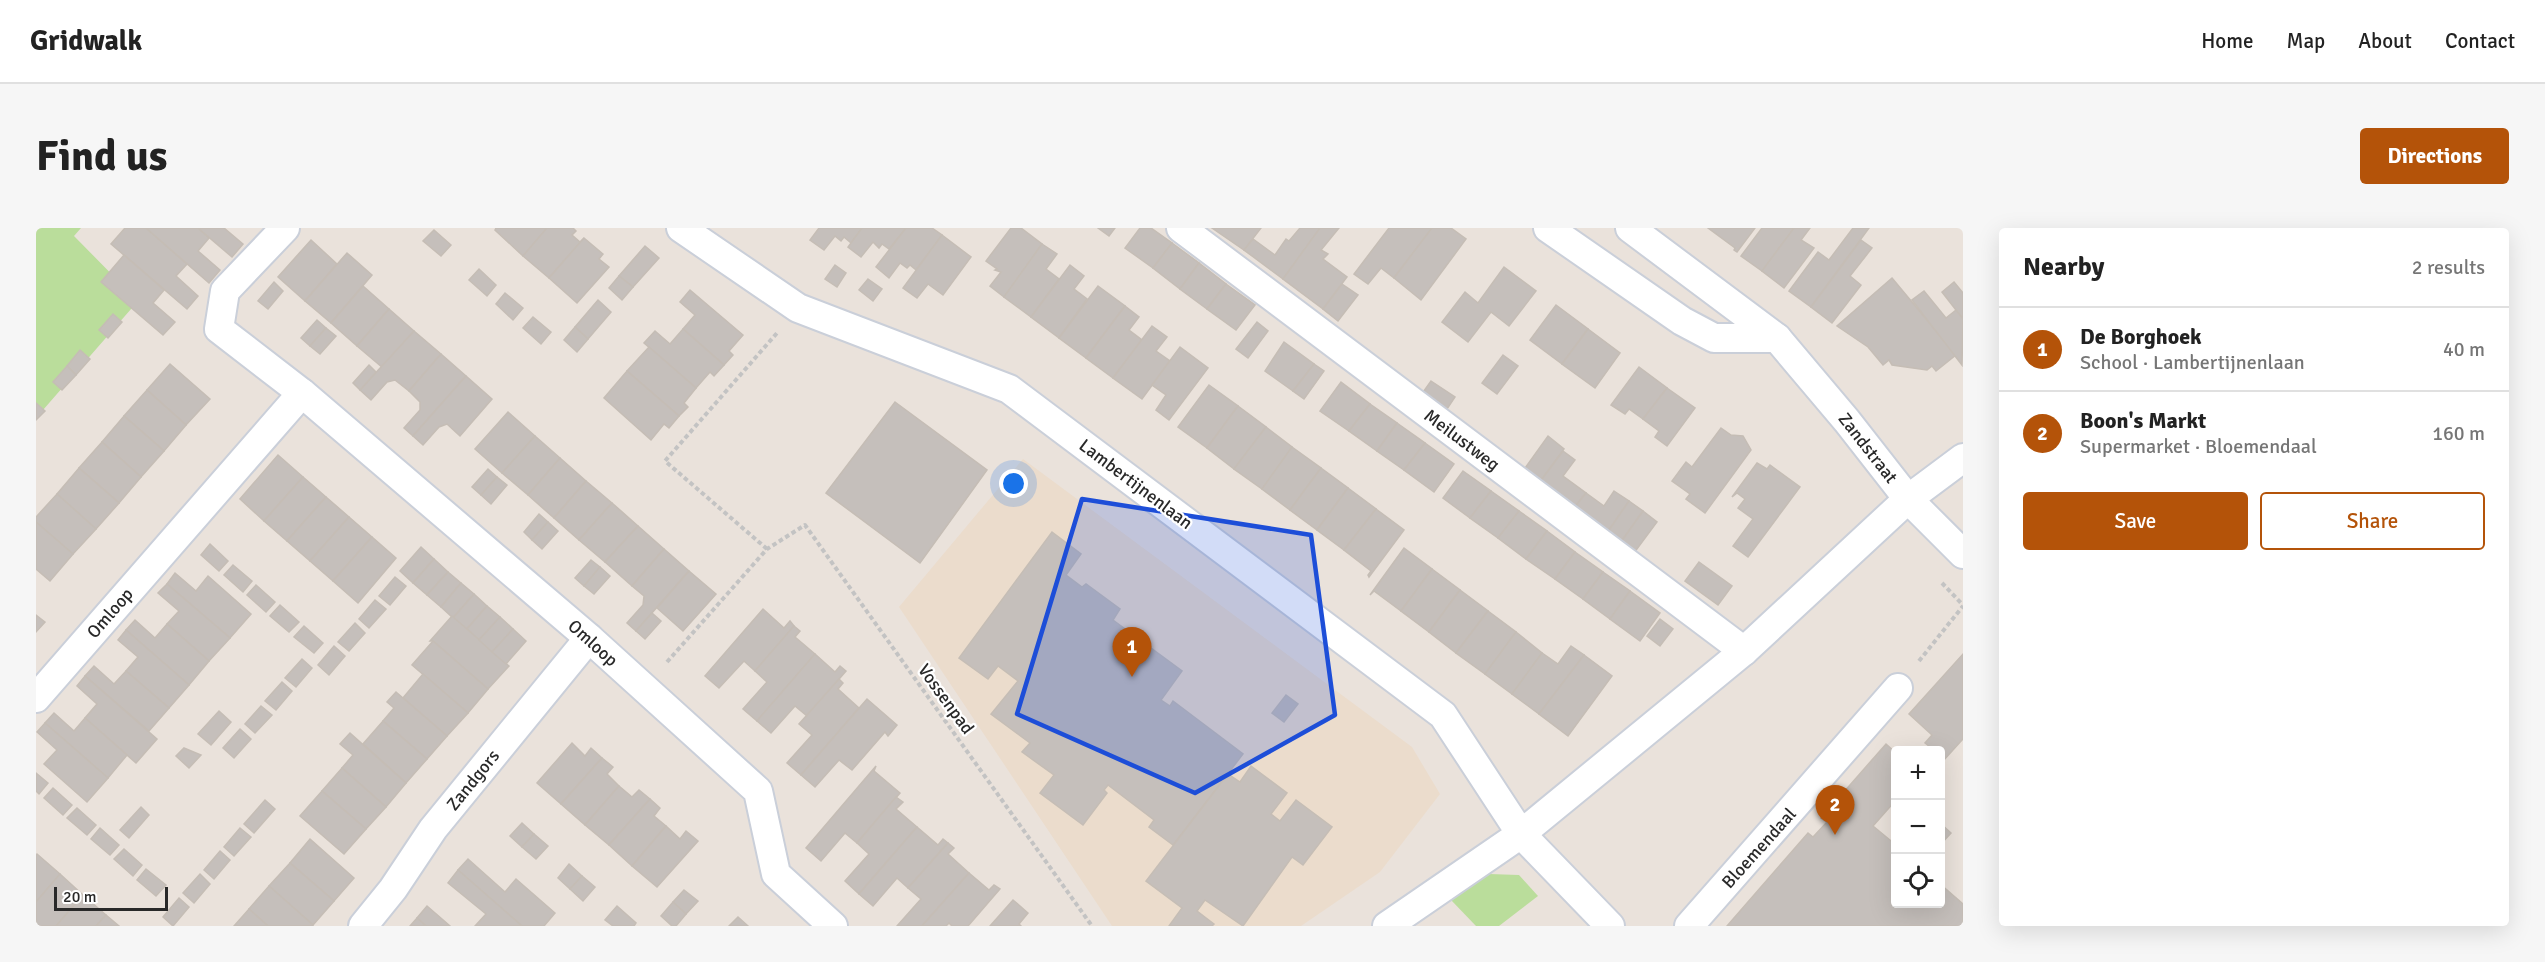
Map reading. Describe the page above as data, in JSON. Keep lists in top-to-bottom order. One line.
{"streets":{"street":["Meilustweg","Zandstraat","Lambertijnenlaan","Omloop","Zandgors","Bloemendaal"],"path":["Vossenpad"]},"crossings":[["Omloop","Vossenpad"],["Omloop","Zandgors"]],"scale_bar":"20 m","page":{"header":"Gridwalk","nav":["Home","Map","About","Contact"],"buttons":["Directions",["Save","Share"]],"title":"Find us","heading":["Nearby","2 results"],"list":[{"mark":"1","name":"De Borghoek","note":"School · Lambertijnenlaan","value":"40 m"},{"mark":"2","name":"Boon's Markt","note":"Supermarket · Bloemendaal","value":"160 m"}],"pins":["1","2"],"map_buttons":["+","−"],"scale":"20 m"}}
